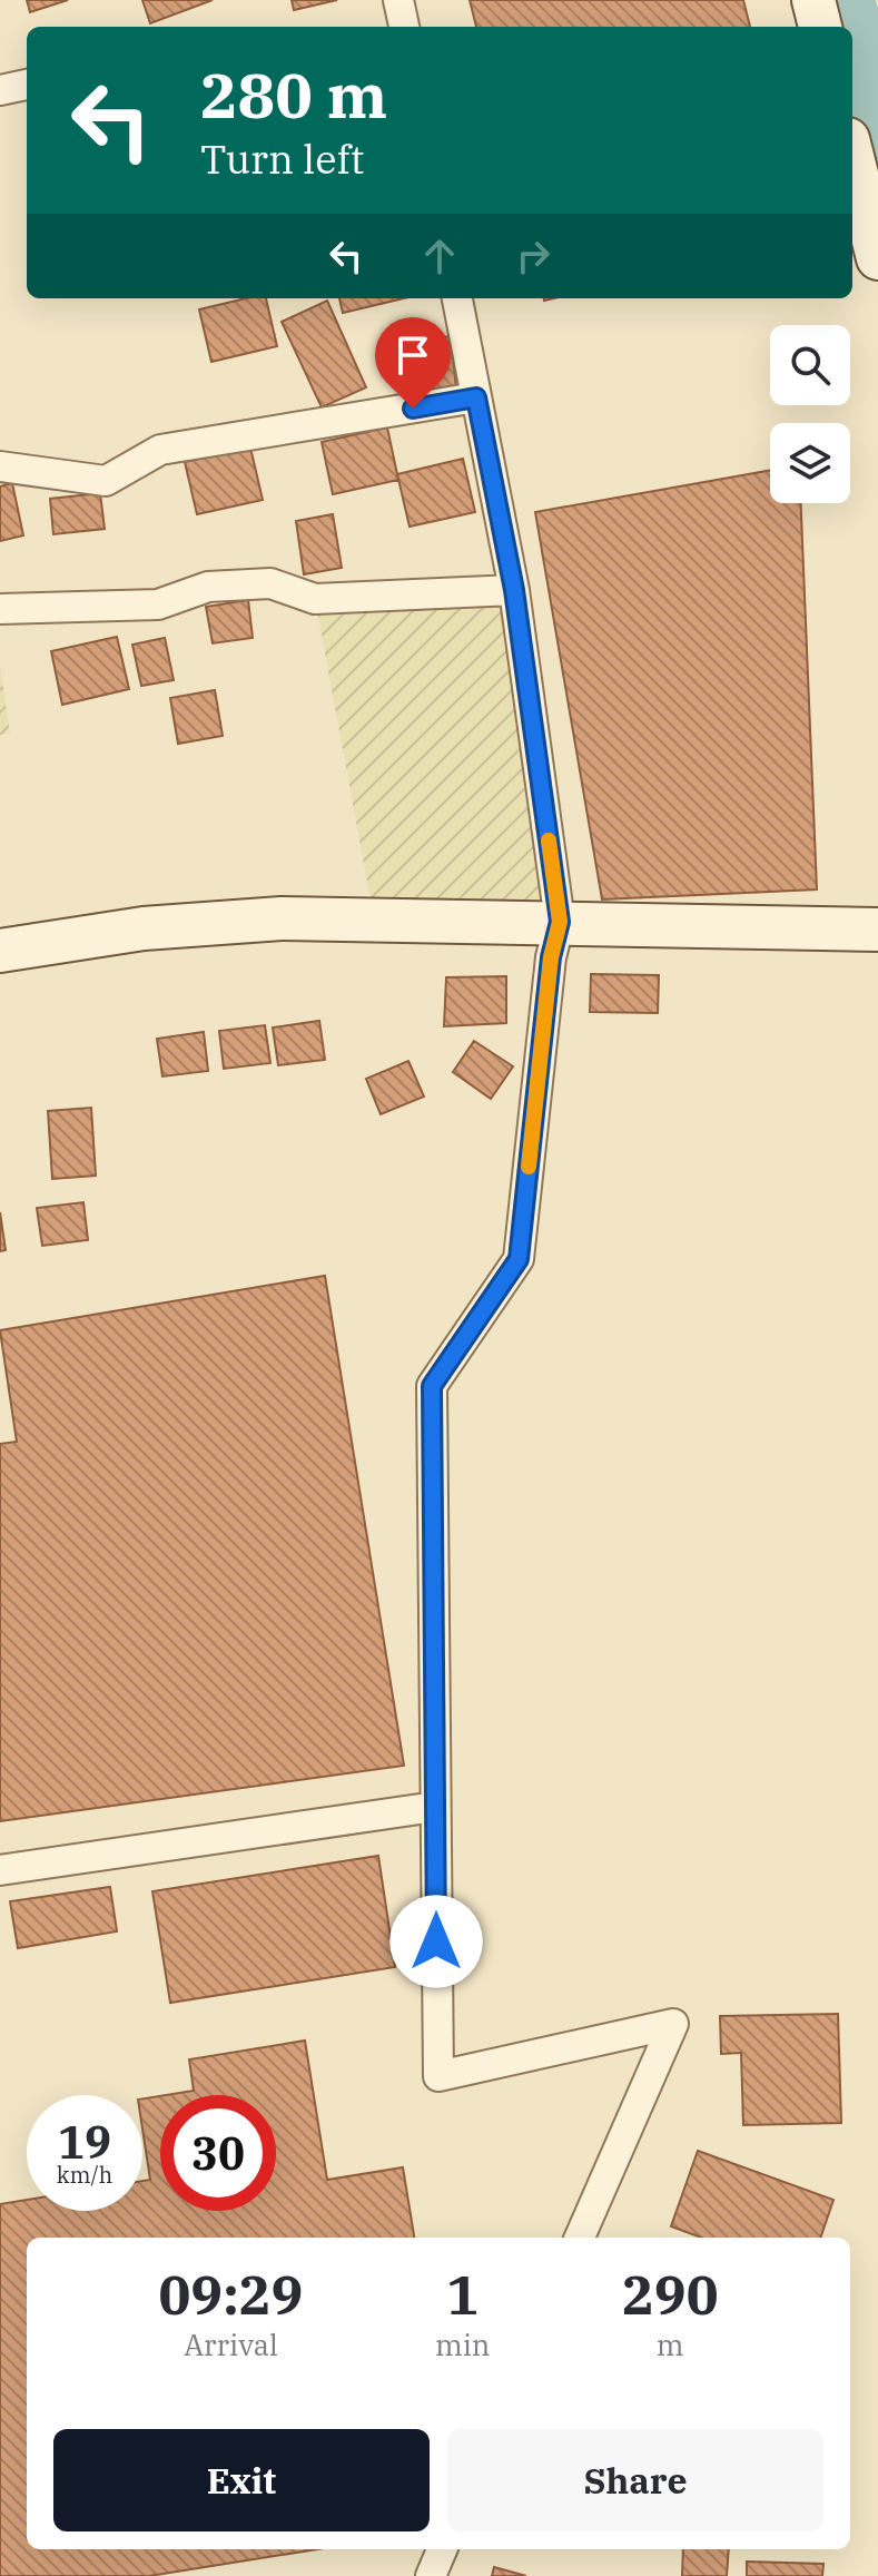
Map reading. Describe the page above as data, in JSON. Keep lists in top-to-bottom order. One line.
{"page":{"turn":["280 m","Turn left"],"speed":"19 km/h","limit":"30","eta":["09:29","Arrival","1","min","290","m"],"buttons":["Exit","Share"]}}
